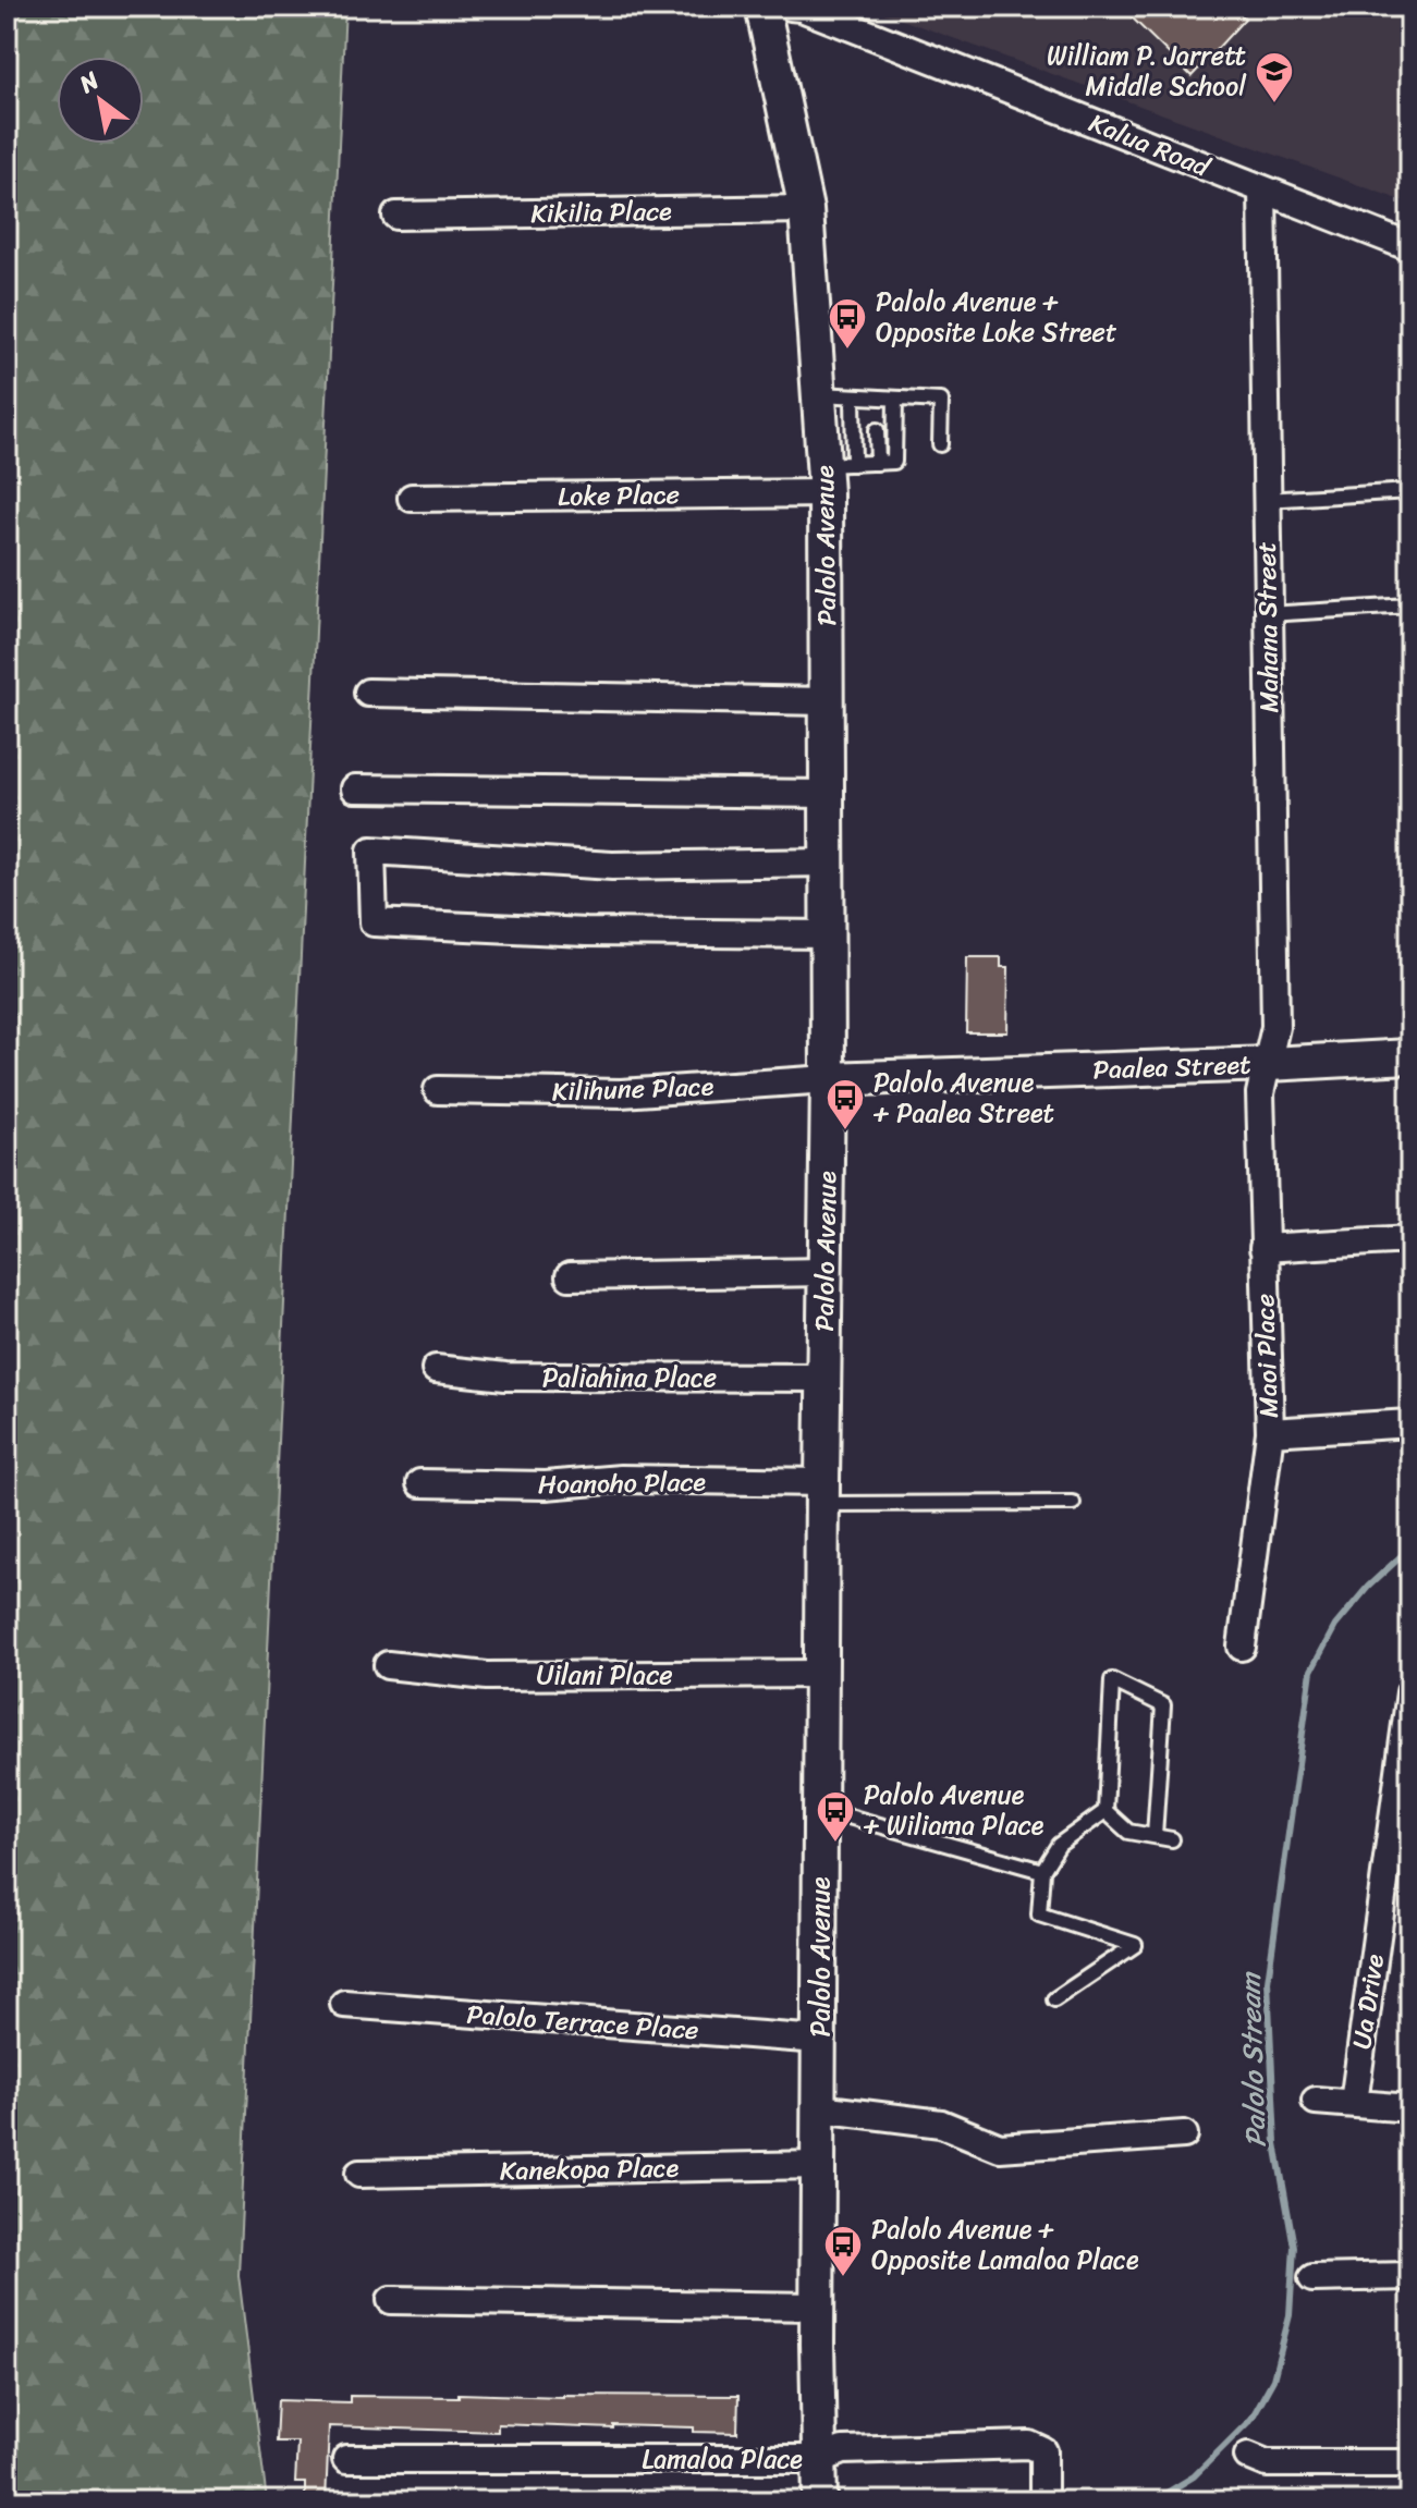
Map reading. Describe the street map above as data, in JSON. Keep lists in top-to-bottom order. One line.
{"streets":{"street":["Kalua Road","Kikilia Place","Loke Place","Palolo Avenue","Mahana Street","Paalea Street","Kilihune Place","Maoi Place","Paliahina Place","Hoanoho Place","Uilani Place","Ua Drive","Palolo Terrace Place","Kanekopa Place","Lamaloa Place"]},"crossings":[["Kalua Road","Mahana Street"],["Kikilia Place","Palolo Avenue"],["Loke Place","Palolo Avenue"],["Palolo Avenue","Paalea Street"],["Palolo Avenue","Kilihune Place"],["Palolo Avenue","Paliahina Place"],["Palolo Avenue","Hoanoho Place"],["Palolo Avenue","Uilani Place"],["Palolo Avenue","Palolo Terrace Place"],["Palolo Avenue","Kanekopa Place"],["Palolo Avenue","Lamaloa Place"],["Mahana Street","Paalea Street"],["Mahana Street","Maoi Place"],["Paalea Street","Kilihune Place"],["Paalea Street","Maoi Place"]],"water":["Palolo Stream"],"places":{"school or university":["William P. Jarrett Middle School"],"bus stop":["Palolo Avenue + Opposite Loke Street","Palolo Avenue + Paalea Street","Palolo Avenue + Wiliama Place","Palolo Avenue + Opposite Lamaloa Place"]},"north":"top left"}
